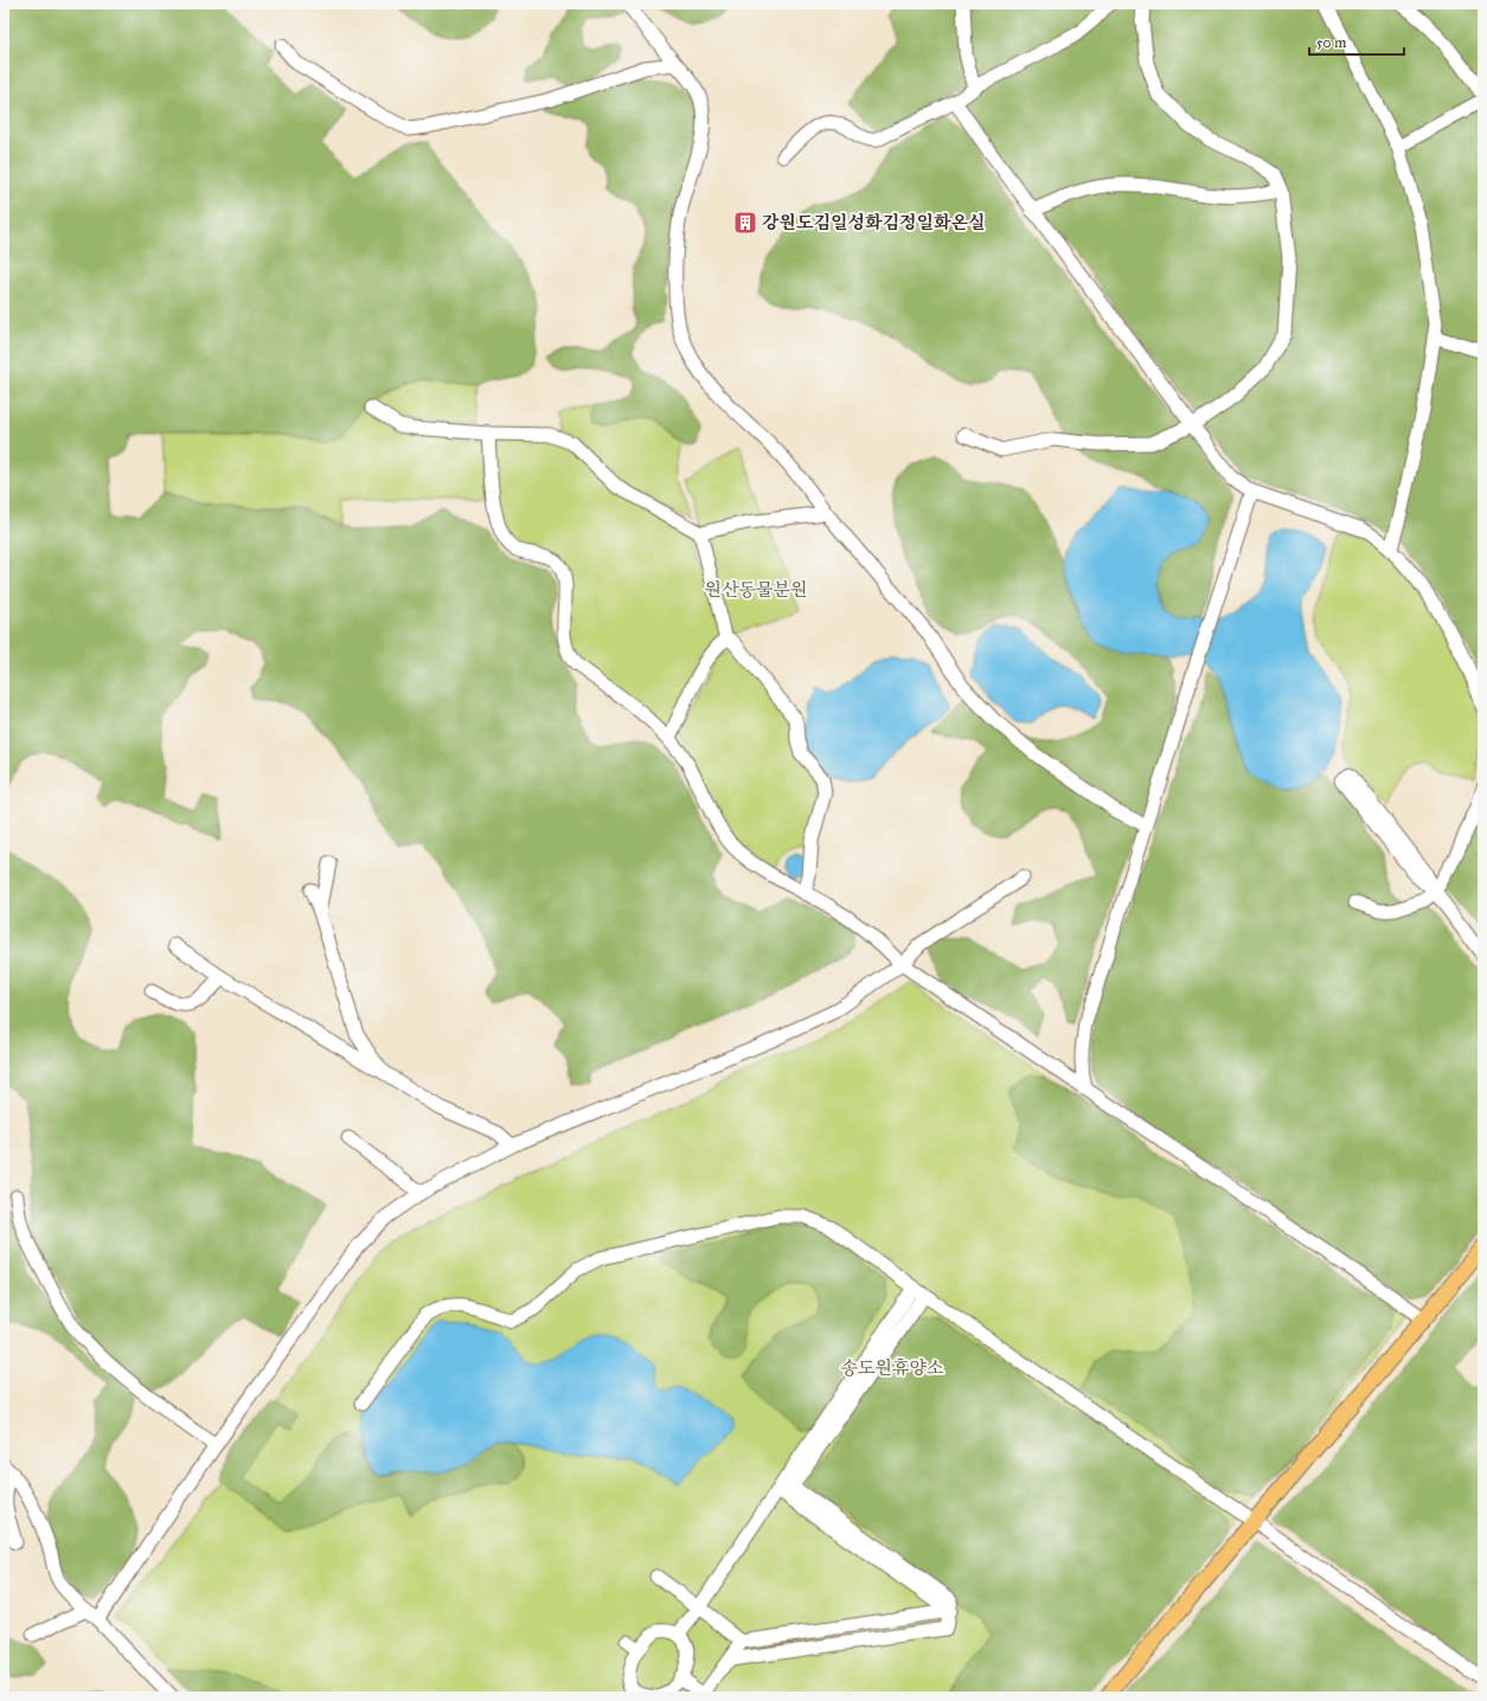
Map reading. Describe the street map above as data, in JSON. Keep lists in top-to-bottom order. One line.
{"parks":["원산동물분원","송도원휴양소"],"places":{"building":["강원도김일성화김정일화온실"]},"scale_bar":"50 m"}
